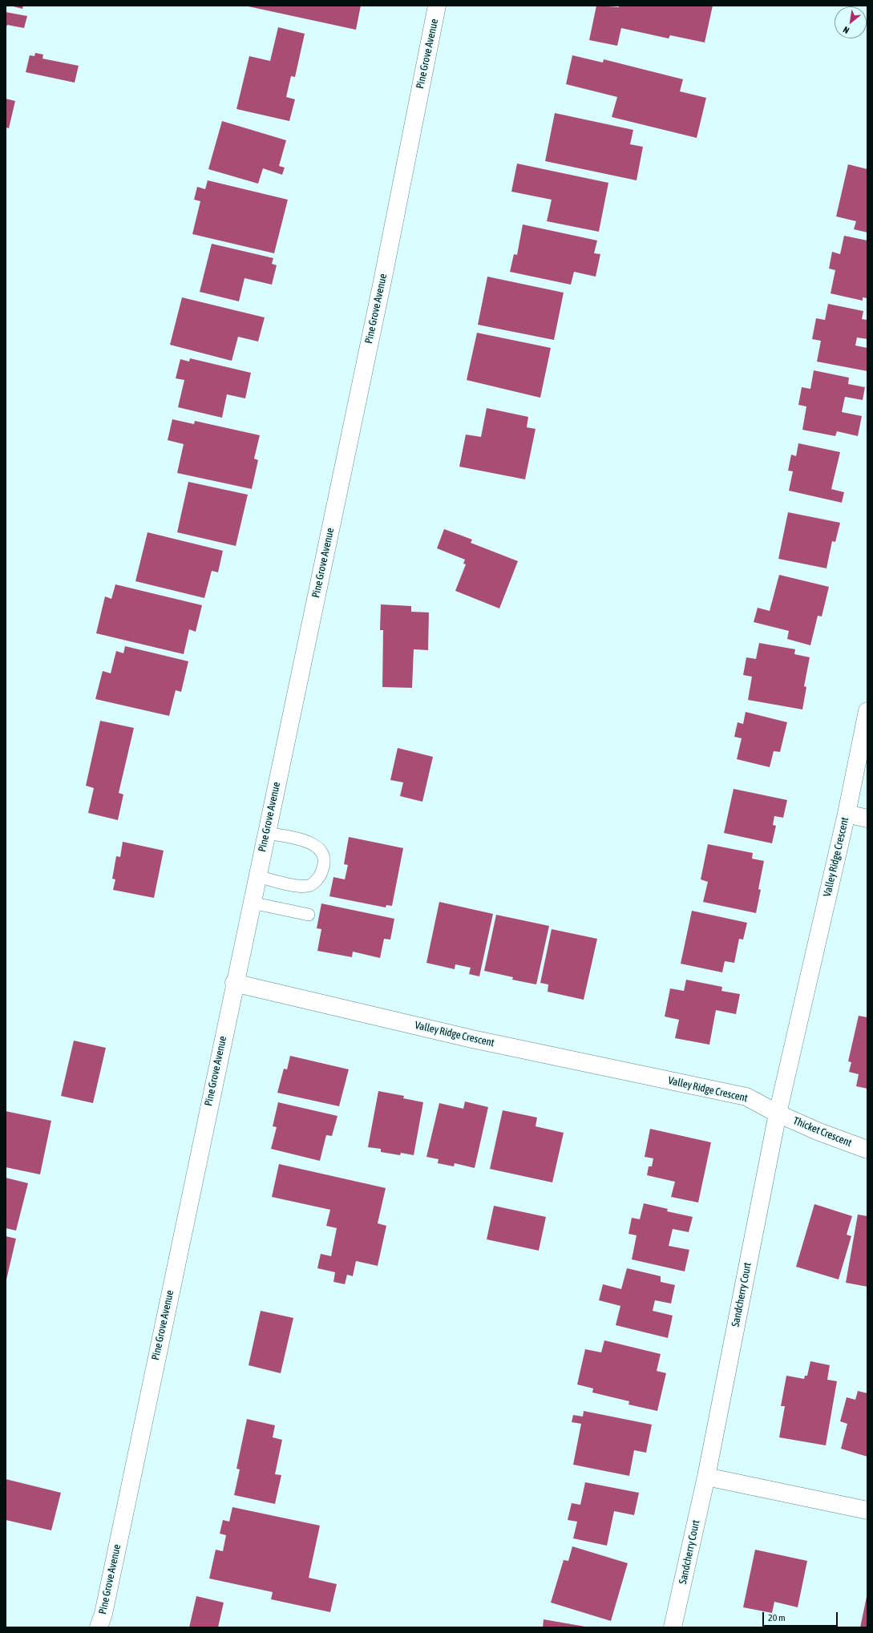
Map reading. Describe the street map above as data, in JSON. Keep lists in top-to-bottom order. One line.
{"streets":{"street":["Pine Grove Avenue","Valley Ridge Crescent","Thicket Crescent","Sandcherry Court"]},"crossings":[["Pine Grove Avenue","Valley Ridge Crescent"],["Valley Ridge Crescent","Thicket Crescent"],["Valley Ridge Crescent","Sandcherry Court"],["Thicket Crescent","Sandcherry Court"]],"scale_bar":"20 m","north":"bottom left"}
